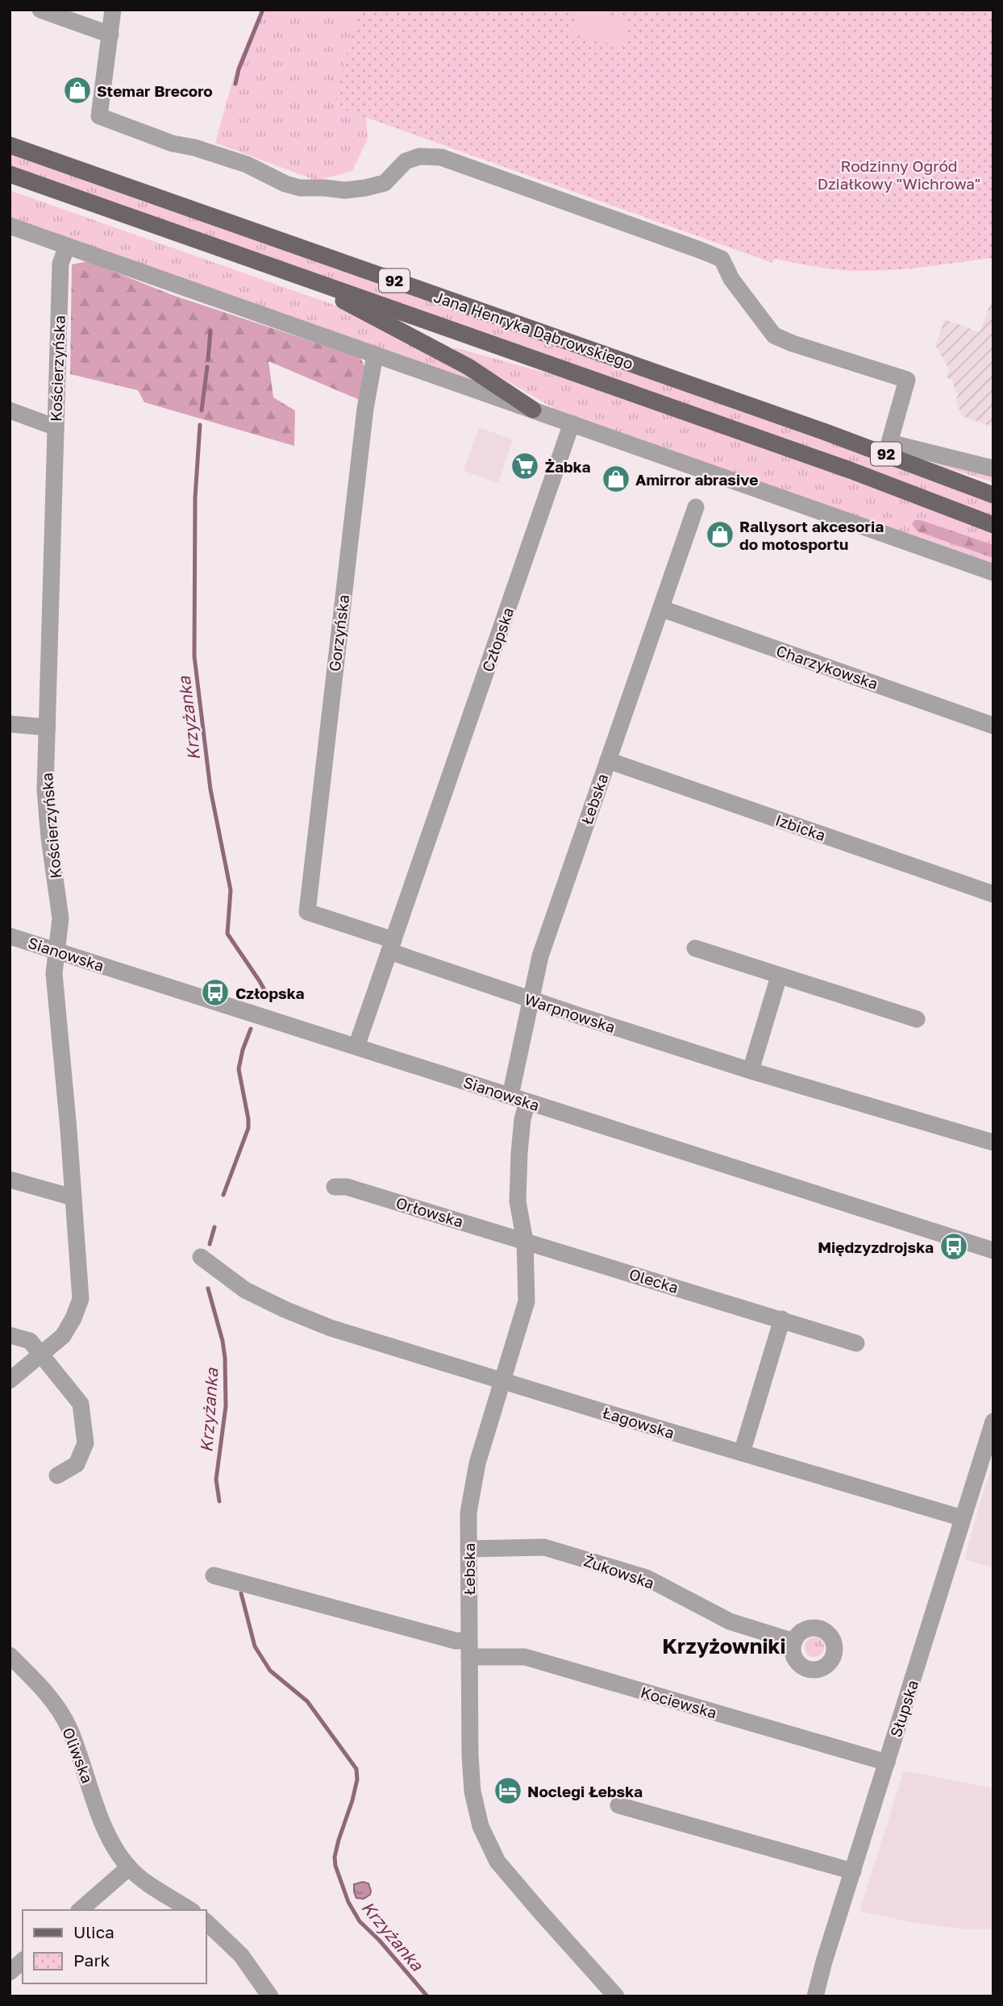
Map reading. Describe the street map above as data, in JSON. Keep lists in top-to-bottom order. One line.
{"streets":{"main road":["92","Jana Henryka Dąbrowskiego"],"street":["Kościerzyńska","Gorzyńska","Człopska","Charzykowska","Łebska","Izbicka","Sianowska","Warpnowska","Orłowska","Olecka","Łagowska","Żukowska","Kociewska","Słupska","Oliwska"]},"crossings":[["Kościerzyńska","Sianowska"],["Gorzyńska","Warpnowska"],["Człopska","Sianowska"],["Człopska","Warpnowska"],["Charzykowska","Łebska"],["Łebska","Izbicka"],["Łebska","Sianowska"],["Łebska","Warpnowska"],["Łebska","Orłowska"],["Łebska","Olecka"],["Łebska","Łagowska"],["Łebska","Żukowska"],["Łebska","Kociewska"],["Orłowska","Olecka"],["Łagowska","Słupska"],["Kociewska","Słupska"]],"districts":["Krzyżowniki"],"water":["Krzyżanka"],"parks":["Rodzinny Ogród Działkowy \"Wichrowa\""],"places":{"shop":["Stemar Brecoro","Amirror abrasive","Rallysort akcesoria do motosportu"],"supermarket":["Żabka"],"bus stop":["Człopska","Międzyzdrojska"],"hotel":["Noclegi Łebska"]},"legend":["Ulica","Park"]}
